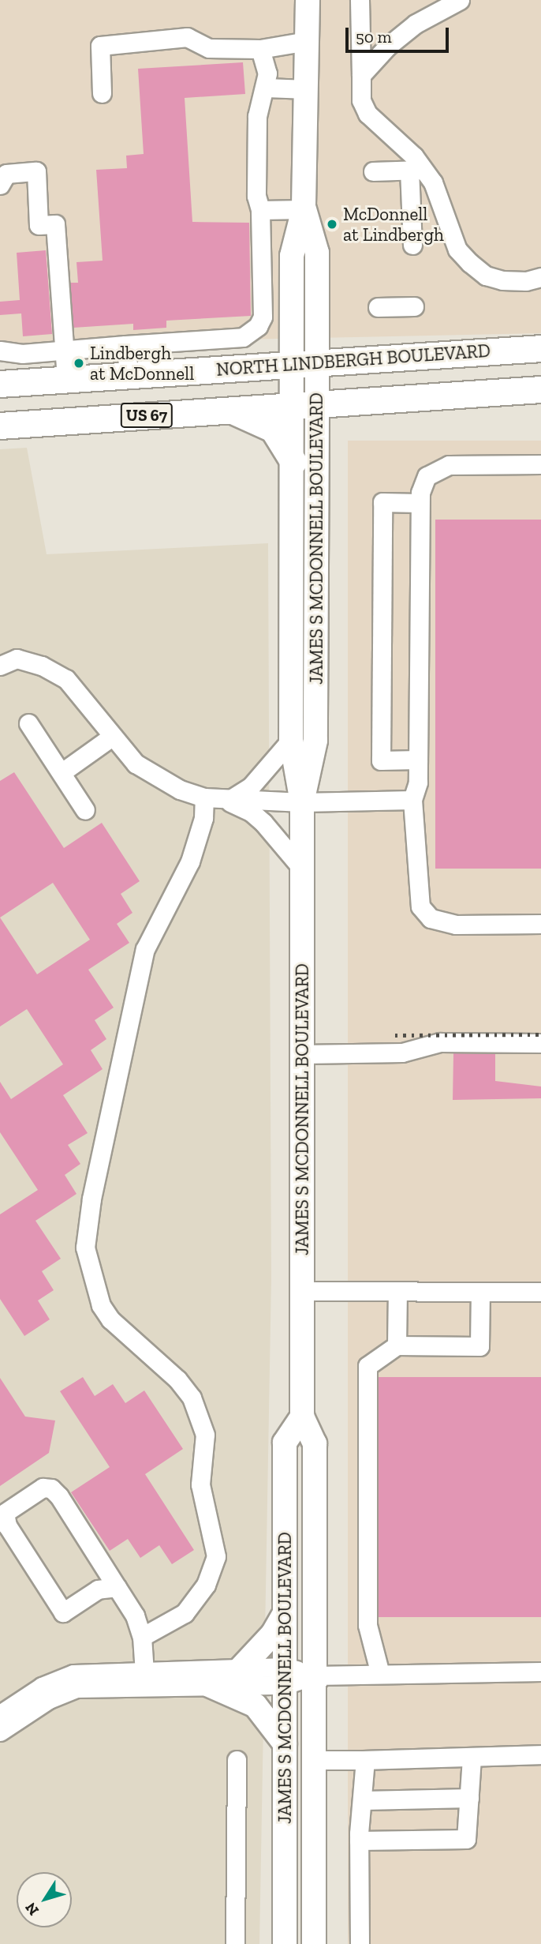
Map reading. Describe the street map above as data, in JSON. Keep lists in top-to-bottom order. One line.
{"streets":{"highway":["NORTH LINDBERGH BOULEVARD","US 67"],"main road":["JAMES S MCDONNELL BOULEVARD"]},"crossings":[["NORTH LINDBERGH BOULEVARD","JAMES S MCDONNELL BOULEVARD"],["US 67","JAMES S MCDONNELL BOULEVARD"]],"places":["McDonnell at Lindbergh","Lindbergh at McDonnell"],"scale_bar":"50 m","north":"bottom left"}
